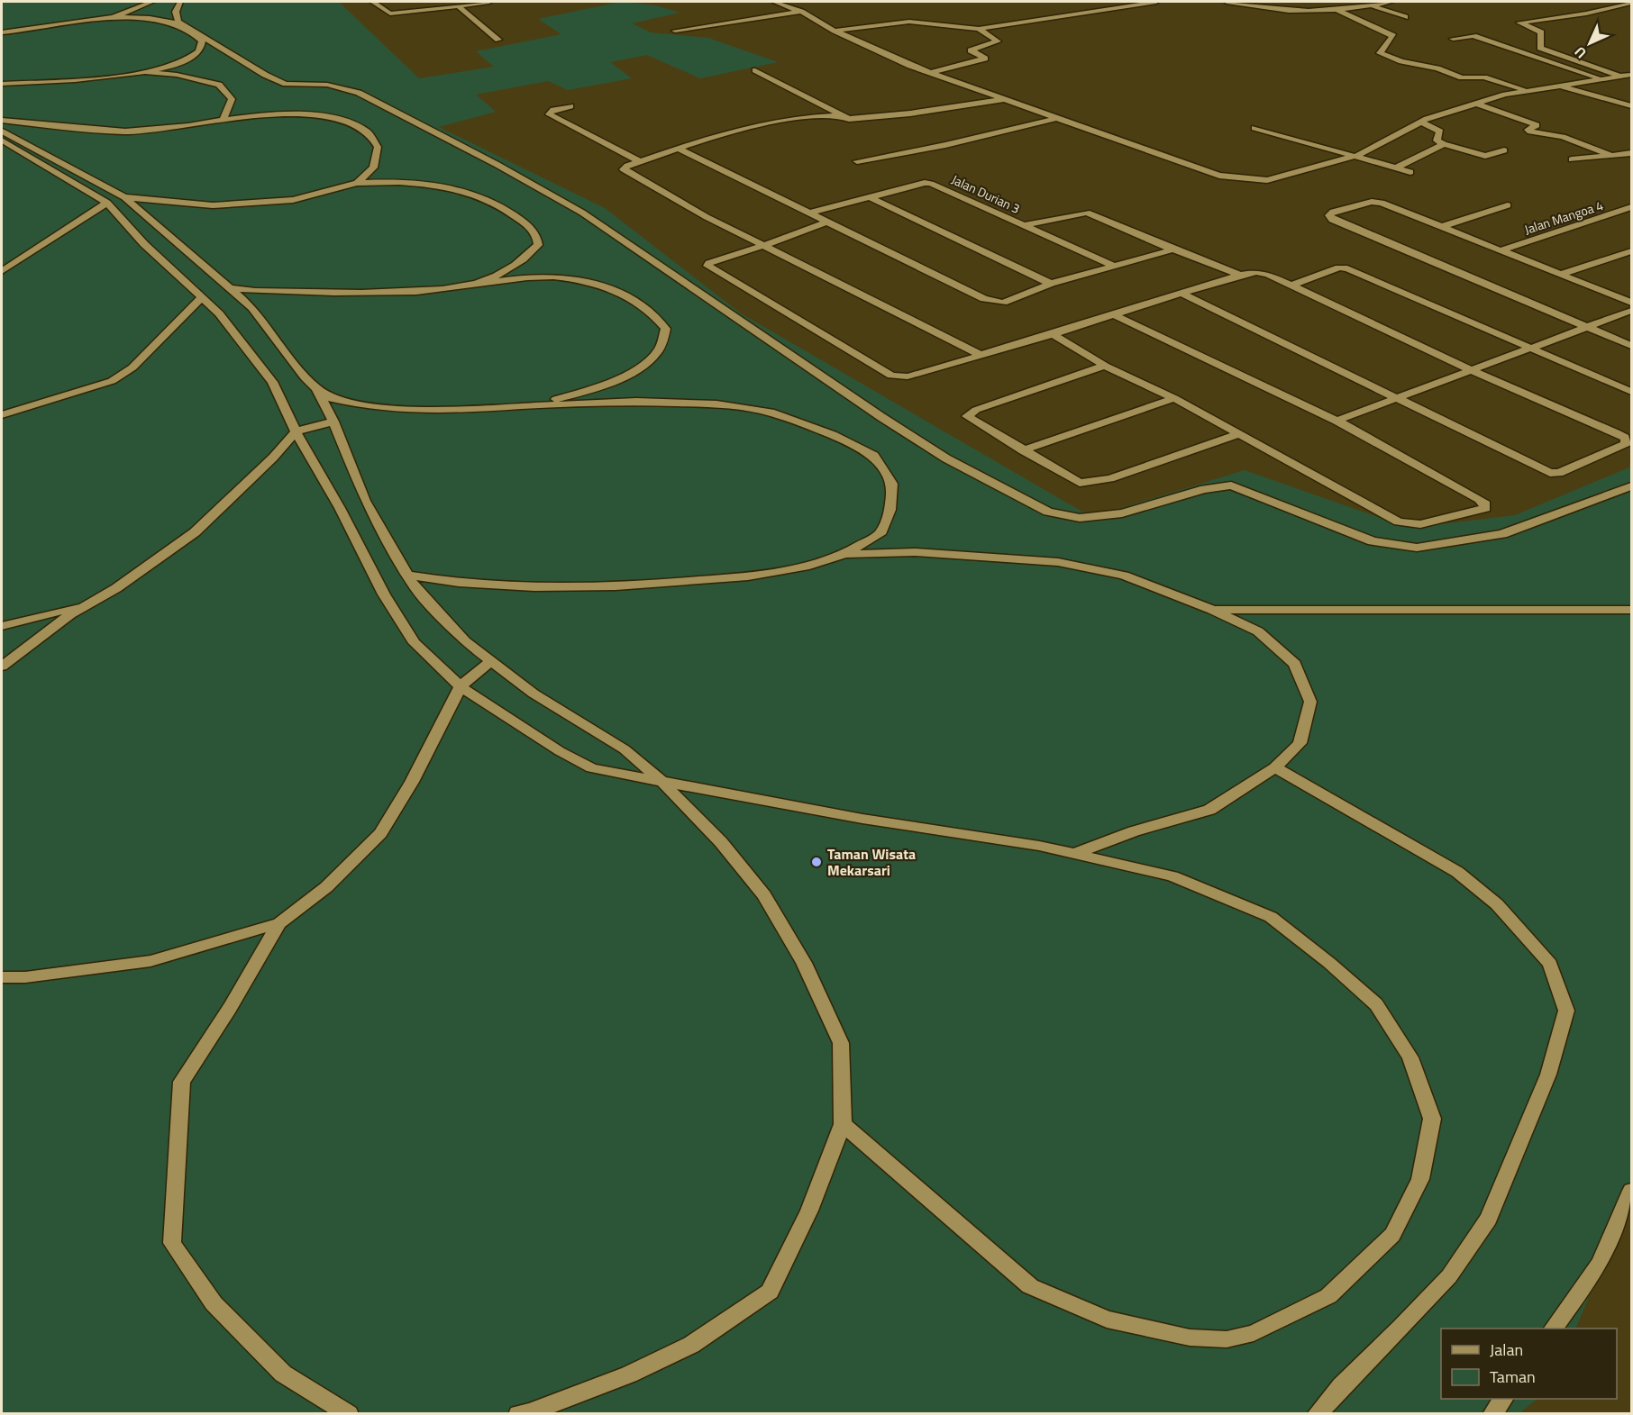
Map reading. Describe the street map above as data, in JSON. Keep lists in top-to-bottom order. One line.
{"streets":{"street":["Jalan Durian 3","Jalan Mangoa 4"]},"places":["Taman Wisata Mekarsari"],"legend":["Jalan","Taman"],"north":"bottom left"}
